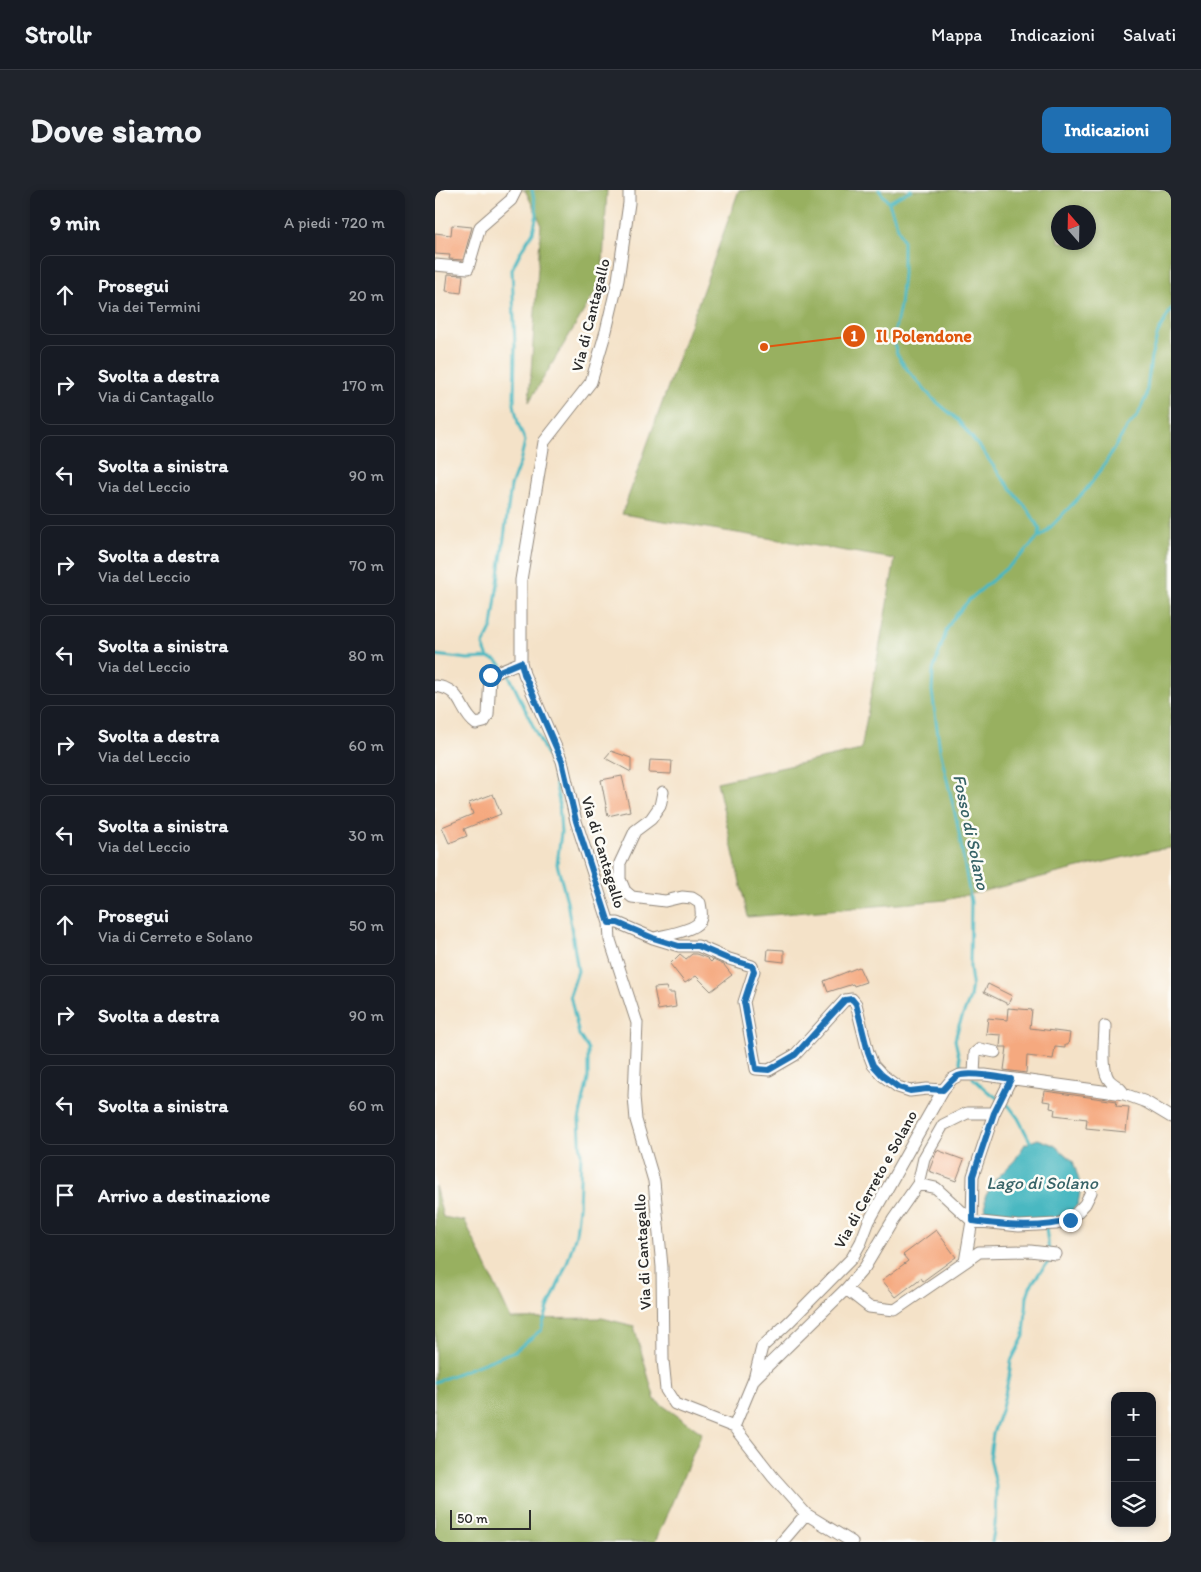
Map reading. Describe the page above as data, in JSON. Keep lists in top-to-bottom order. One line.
{"streets":{"street":["Via di Cantagallo","Via di Cerreto e Solano"]},"crossings":[["Via di Cantagallo","Via di Cerreto e Solano"]],"water":["Fosso di Solano","Lago di Solano"],"places":["Il Polendone"],"scale_bar":"50 m","north":"top","page":{"header":"Strollr","nav":["Mappa","Indicazioni","Salvati"],"buttons":"Indicazioni","title":"Dove siamo","heading":["9 min","A piedi · 720 m"],"list":[["Prosegui","Via dei Termini","20 m"],["Svolta a destra","Via di Cantagallo","170 m"],["Svolta a sinistra","Via del Leccio","90 m"],["Svolta a destra","Via del Leccio","70 m"],["Svolta a sinistra","Via del Leccio","80 m"],["Svolta a destra","Via del Leccio","60 m"],["Svolta a sinistra","Via del Leccio","30 m"],["Prosegui","Via di Cerreto e Solano","50 m"],["Svolta a destra","90 m"],["Svolta a sinistra","60 m"],"Arrivo a destinazione"],"map_buttons":["+","−"],"scale":"50 m"}}
